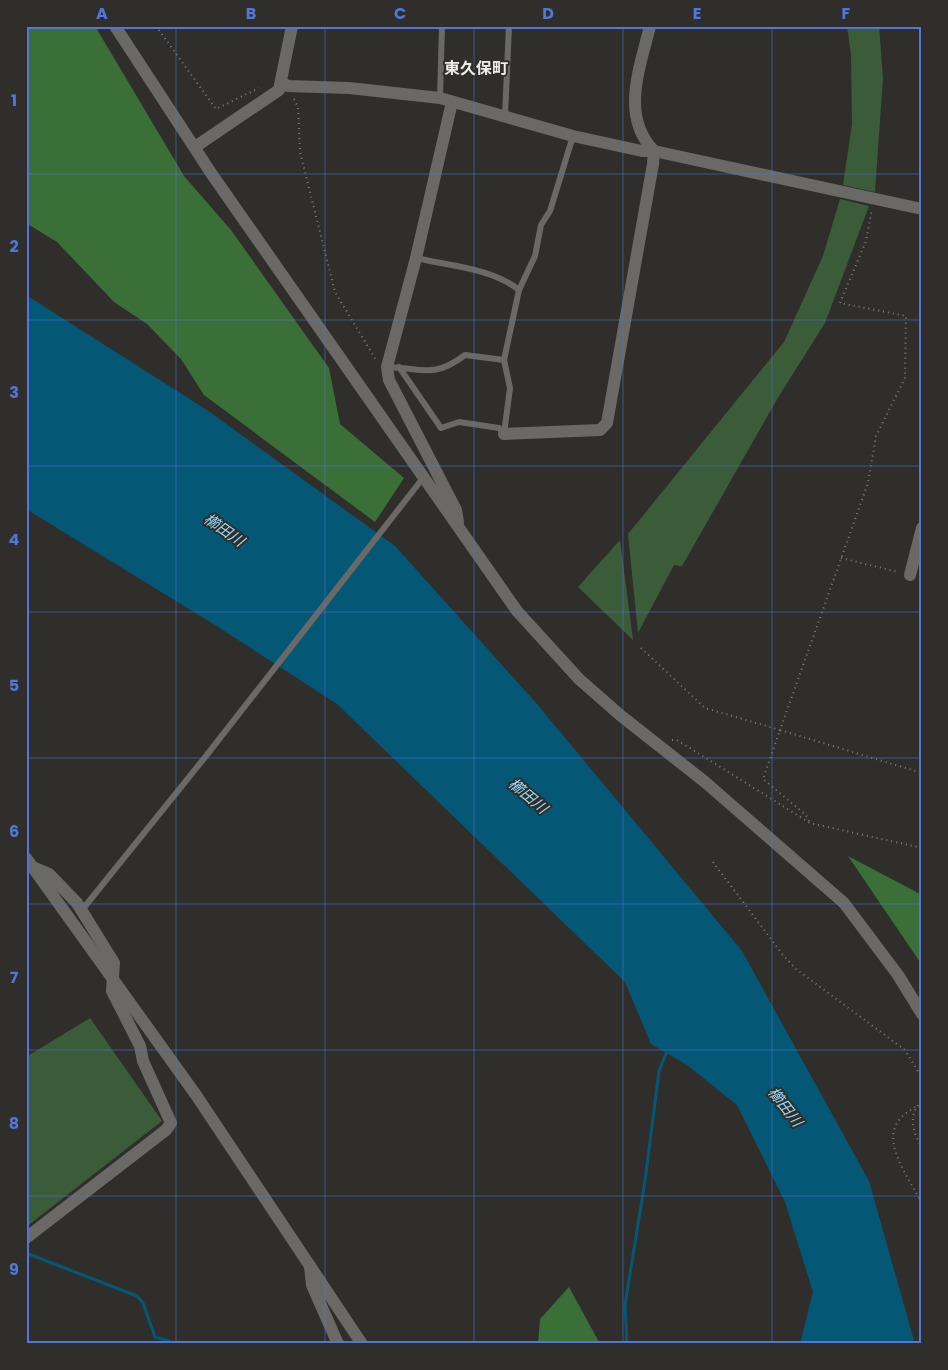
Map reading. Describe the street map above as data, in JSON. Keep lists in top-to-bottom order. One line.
{"districts":["東久保町"],"water":["櫛田川"],"grid":{"columns":["A","B","C","D","E","F"],"rows":["1","2","3","4","5","6","7","8","9"]}}
